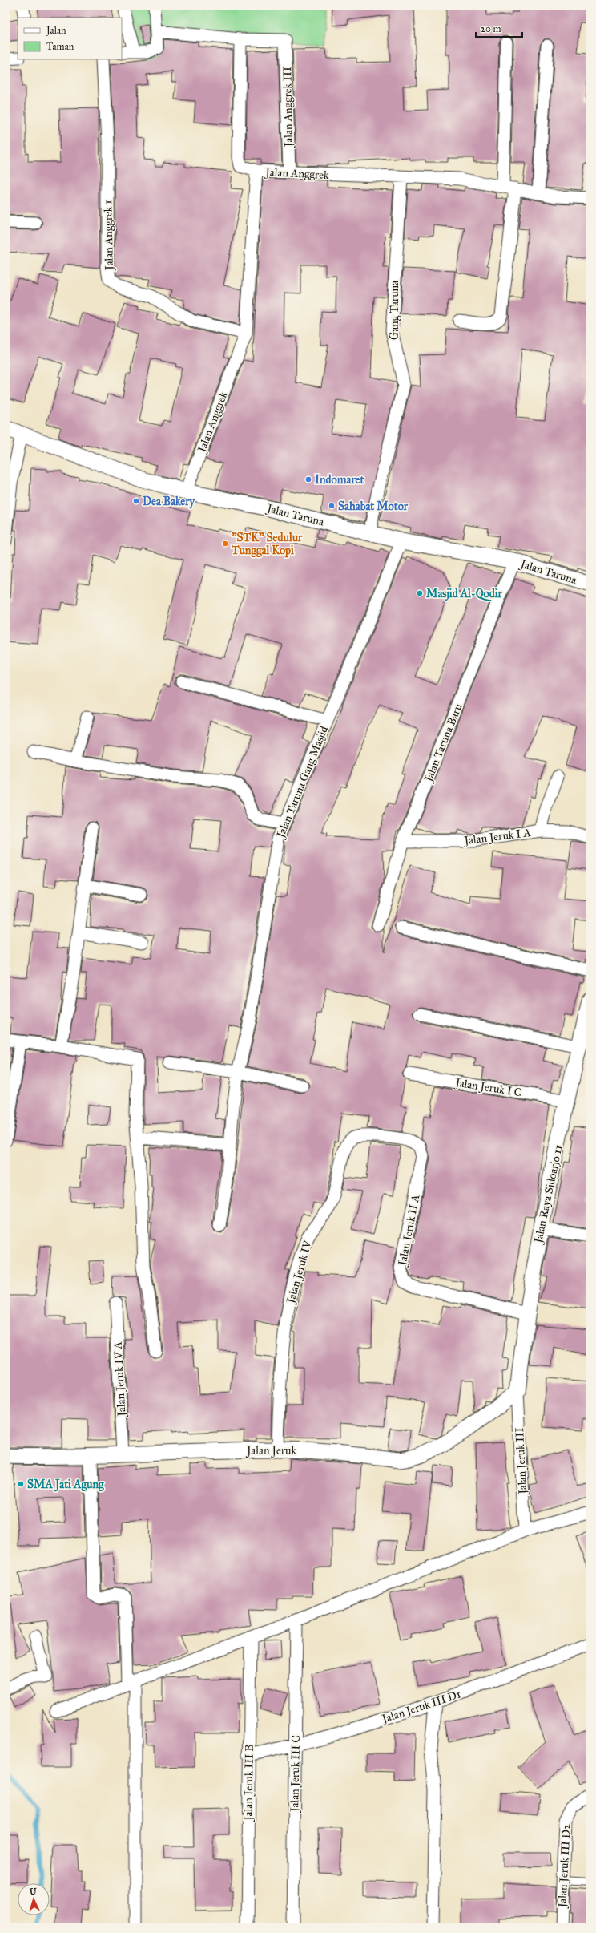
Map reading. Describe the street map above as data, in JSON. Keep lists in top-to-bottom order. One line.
{"streets":{"street":["Jalan Anggrek III","Jalan Anggrek","Jalan Anggrek 1","Gang Taruna","Jalan Taruna","Jalan Taruna Baru","Jalan Taruna Gang Masjid","Jalan Jeruk I A","Jalan Jeruk I C","Jalan Raya Sidoarjo 11","Jalan Jeruk II A","Jalan Jeruk IV","Jalan Jeruk IV A","Jalan Jeruk","Jalan Jeruk III","Jalan Jeruk III D1","Jalan Jeruk III C","Jalan Jeruk III B","Jalan Jeruk III D2"]},"crossings":[["Jalan Anggrek III","Jalan Anggrek"],["Jalan Anggrek","Jalan Anggrek 1"],["Jalan Anggrek","Gang Taruna"],["Jalan Anggrek","Jalan Taruna"],["Gang Taruna","Jalan Taruna"],["Jalan Taruna","Jalan Taruna Baru"],["Jalan Taruna","Jalan Taruna Gang Masjid"],["Jalan Taruna Baru","Jalan Jeruk I A"],["Jalan Jeruk I C","Jalan Raya Sidoarjo 11"],["Jalan Raya Sidoarjo 11","Jalan Jeruk II A"],["Jalan Raya Sidoarjo 11","Jalan Jeruk"],["Jalan Raya Sidoarjo 11","Jalan Jeruk III"],["Jalan Jeruk II A","Jalan Jeruk IV"],["Jalan Jeruk IV","Jalan Jeruk"],["Jalan Jeruk IV A","Jalan Jeruk"],["Jalan Jeruk","Jalan Jeruk III"],["Jalan Jeruk III D1","Jalan Jeruk III C"],["Jalan Jeruk III D1","Jalan Jeruk III B"]],"places":["Indomaret","Dea Bakery","Sahabat Motor","\"STK\" Sedulur Tunggal Kopi","Masjid Al-Qodir","SMA Jati Agung"],"legend":["Jalan","Taman"],"scale_bar":"20 m","north":"top"}
